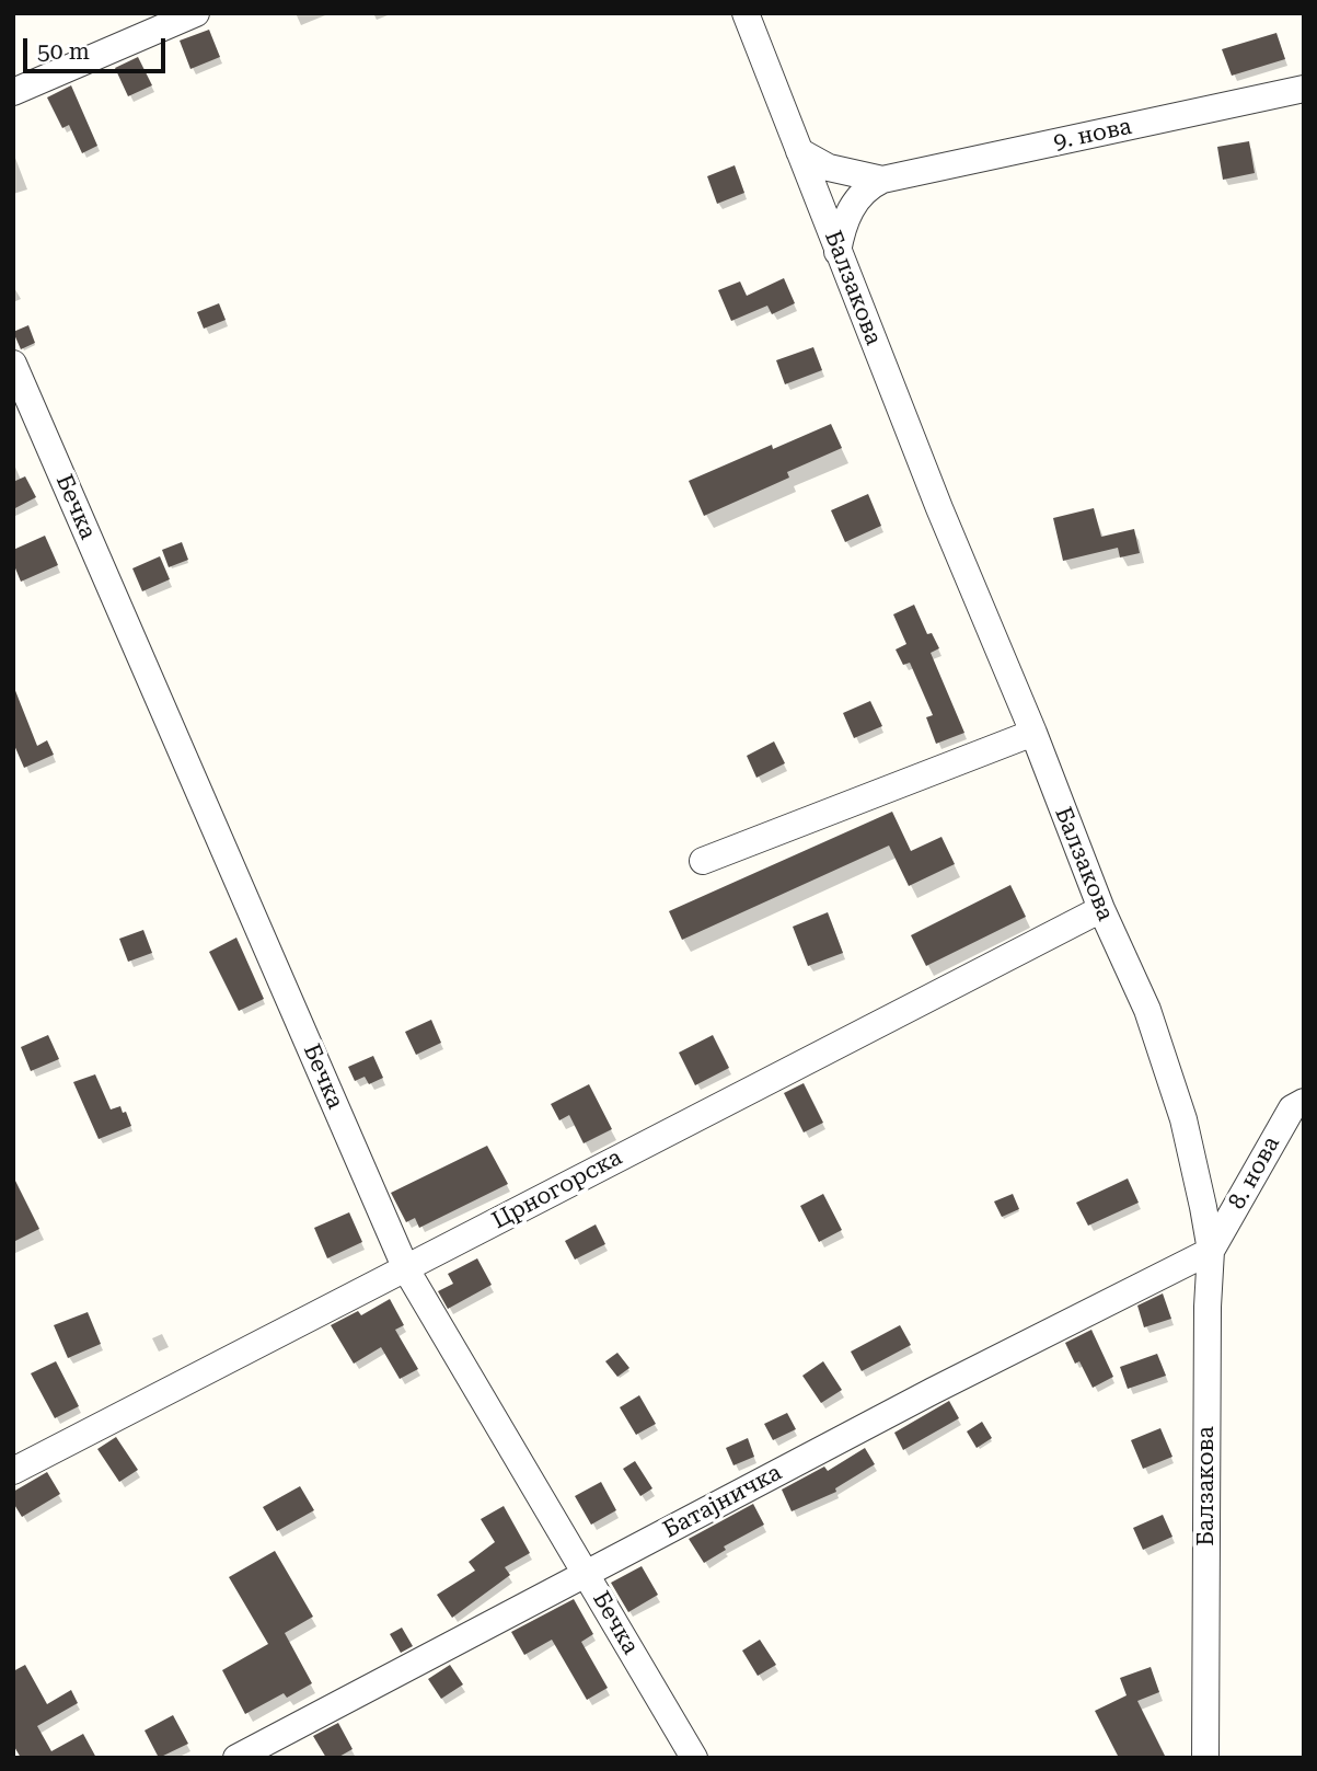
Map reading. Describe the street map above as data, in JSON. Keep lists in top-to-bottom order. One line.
{"streets":{"street":["9. нова","Балзакова","Бечка","8. нова","Црногорска","Батајничка"]},"crossings":[["9. нова","Балзакова"],["Балзакова","8. нова"],["Балзакова","Црногорска"],["Балзакова","Батајничка"],["Бечка","Црногорска"],["Бечка","Батајничка"],["8. нова","Батајничка"]],"scale_bar":"50 m"}
